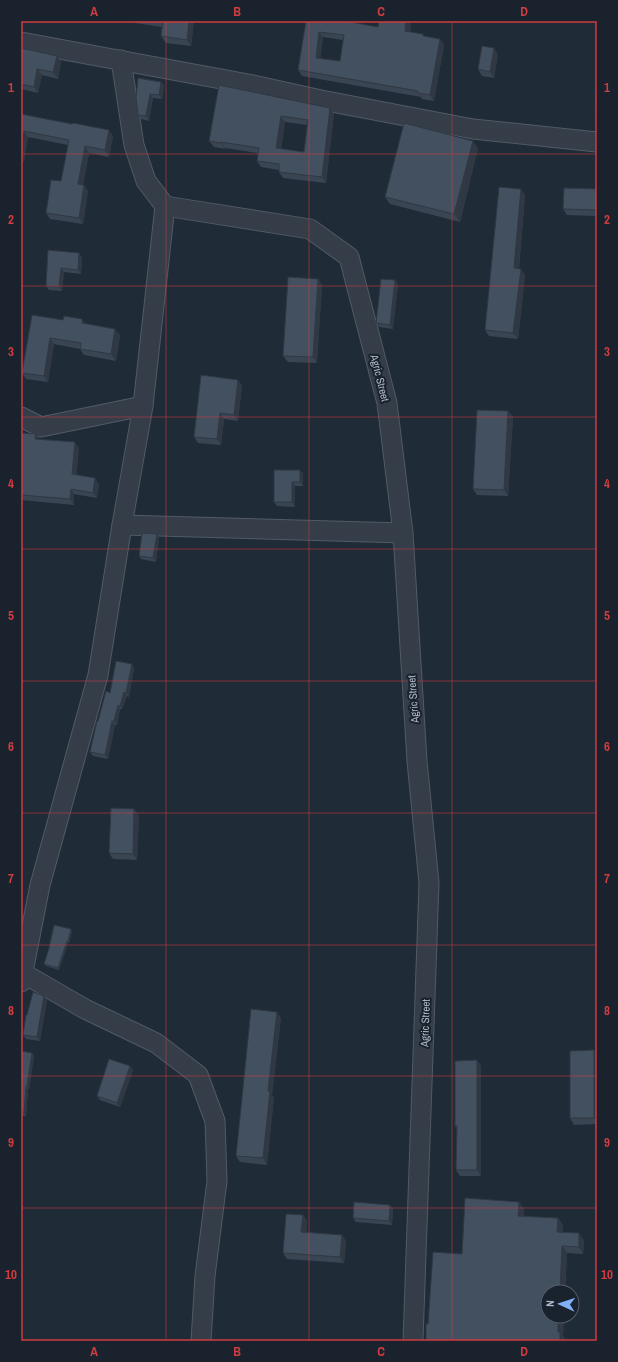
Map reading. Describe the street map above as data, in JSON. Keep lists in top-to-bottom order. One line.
{"streets":{"street":["Agric Street"]},"north":"left","grid":{"columns":["A","B","C","D"],"rows":["1","2","3","4","5","6","7","8","9","10"]}}
